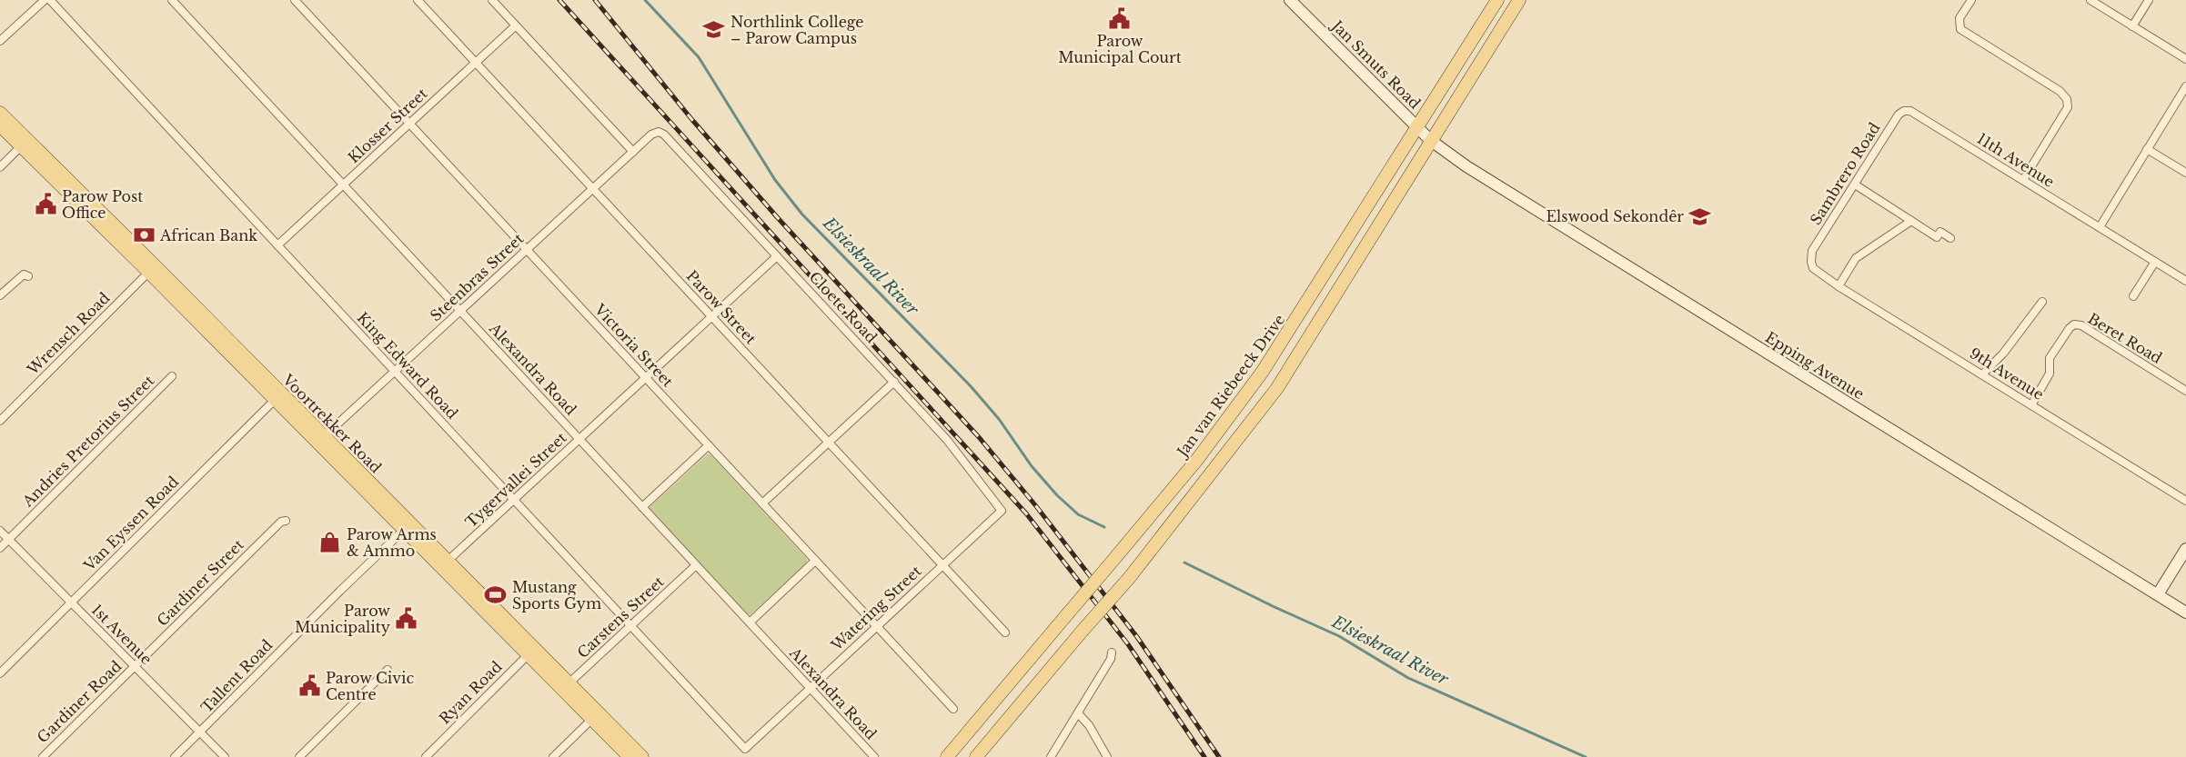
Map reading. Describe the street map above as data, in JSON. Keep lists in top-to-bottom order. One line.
{"streets":{"main road":["Jan van Riebeeck Drive","Voortrekker Road"],"street":["Jan Smuts Road","Klosser Street","11th Avenue","Sambrero Road","Steenbras Street","Parow Street","Cloete Road","Wrensch Road","Beret Road","Victoria Street","King Edward Road","Epping Avenue","Alexandra Road","9th Avenue","Andries Pretorius Street","Tygervallei Street","Van Eyssen Road","Gardiner Street","Watering Street","Carstens Street","1st Avenue","Tallent Road","Ryan Road","Gardiner Road"]},"crossings":[["Jan Smuts Road","Epping Avenue"],["Jan Smuts Road","Jan van Riebeeck Drive"],["Klosser Street","Parow Street"],["Klosser Street","Victoria Street"],["Klosser Street","King Edward Road"],["Klosser Street","Alexandra Road"],["11th Avenue","Sambrero Road"],["Sambrero Road","9th Avenue"],["Steenbras Street","Parow Street"],["Steenbras Street","Cloete Road"],["Steenbras Street","Victoria Street"],["Steenbras Street","King Edward Road"],["Steenbras Street","Alexandra Road"],["Steenbras Street","Voortrekker Road"],["Parow Street","Tygervallei Street"],["Parow Street","Watering Street"],["Cloete Road","Tygervallei Street"],["Cloete Road","Watering Street"],["Wrensch Road","Voortrekker Road"],["Beret Road","9th Avenue"],["Victoria Street","Tygervallei Street"],["Victoria Street","Watering Street"],["King Edward Road","Tygervallei Street"],["King Edward Road","Watering Street"],["King Edward Road","Carstens Street"],["Alexandra Road","Tygervallei Street"],["Alexandra Road","Watering Street"],["Alexandra Road","Carstens Street"],["Voortrekker Road","Tygervallei Street"],["Voortrekker Road","Van Eyssen Road"],["Voortrekker Road","Carstens Street"],["Voortrekker Road","Tallent Road"],["Voortrekker Road","Ryan Road"],["Andries Pretorius Street","1st Avenue"],["Van Eyssen Road","1st Avenue"],["Gardiner Street","1st Avenue"],["Gardiner Street","Gardiner Road"],["1st Avenue","Tallent Road"],["1st Avenue","Gardiner Road"]],"water":["Elsieskraal River"],"places":{"public building":["Parow Municipal Court","Parow Post Office","Parow Municipality","Parow Civic Centre"],"school or university":["Northlink College – Parow Campus","Elswood Sekondêr"],"bank":["African Bank"],"shop":["Parow Arms & Ammo"],"sports":["Mustang Sports Gym"]}}
